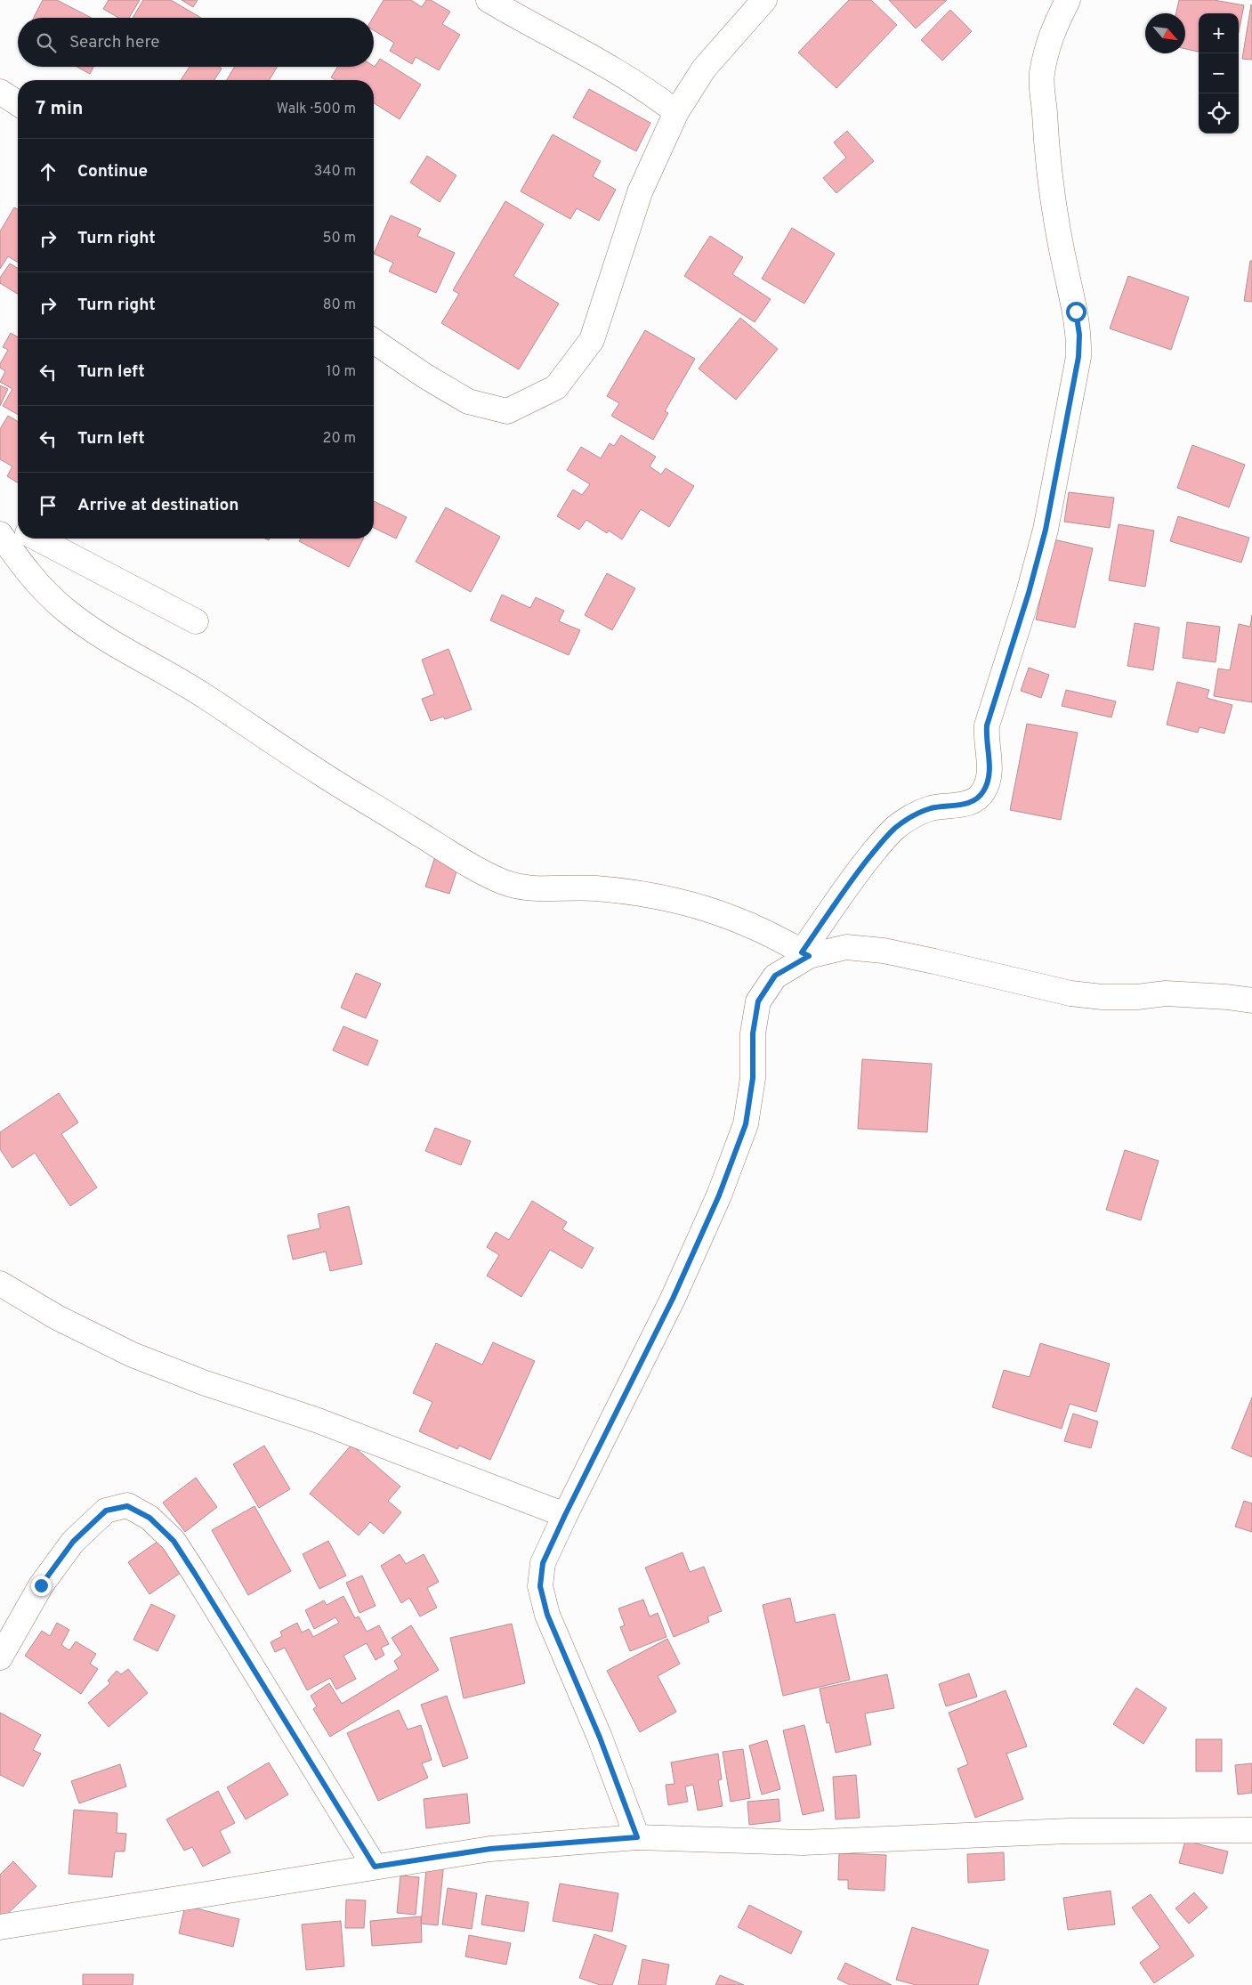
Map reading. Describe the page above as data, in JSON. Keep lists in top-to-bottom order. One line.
{"north":"bottom right","page":{"map_buttons":["+","−"],"search":"Search here","heading":["7 min","Walk · 500 m"],"list":[["Continue","340 m"],["Turn right","50 m"],["Turn right","80 m"],["Turn left","10 m"],["Turn left","20 m"],"Arrive at destination"]}}
